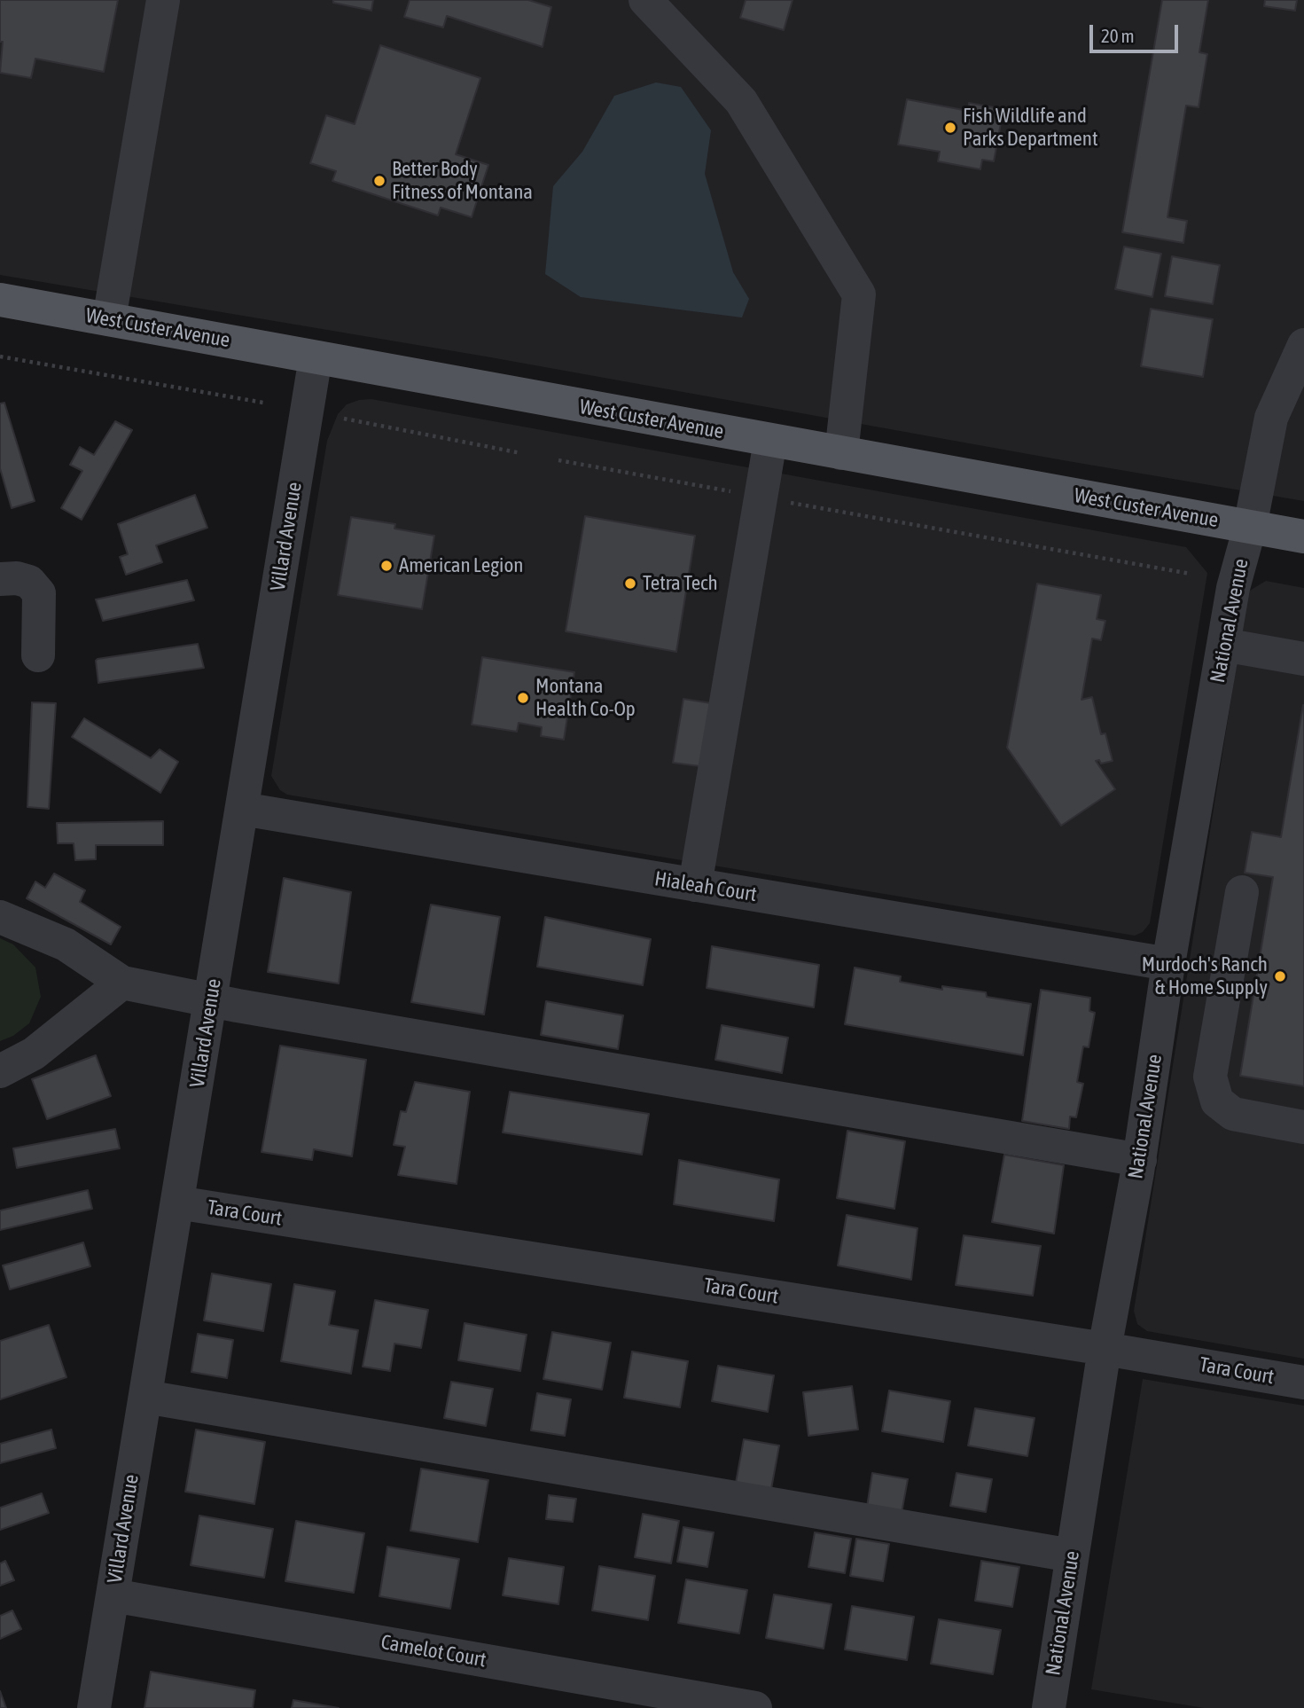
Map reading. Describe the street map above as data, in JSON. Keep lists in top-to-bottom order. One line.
{"streets":{"main road":["West Custer Avenue"],"street":["Villard Avenue","National Avenue","Hialeah Court","Tara Court","Camelot Court"]},"crossings":[["West Custer Avenue","Villard Avenue"],["West Custer Avenue","National Avenue"],["Villard Avenue","Hialeah Court"],["Villard Avenue","Tara Court"],["Villard Avenue","Camelot Court"],["National Avenue","Hialeah Court"],["National Avenue","Tara Court"]],"places":["Fish Wildlife and Parks Department","Better Body Fitness of Montana","American Legion","Tetra Tech","Montana Health Co-Op","Murdoch's Ranch & Home Supply"],"scale_bar":"20 m"}
